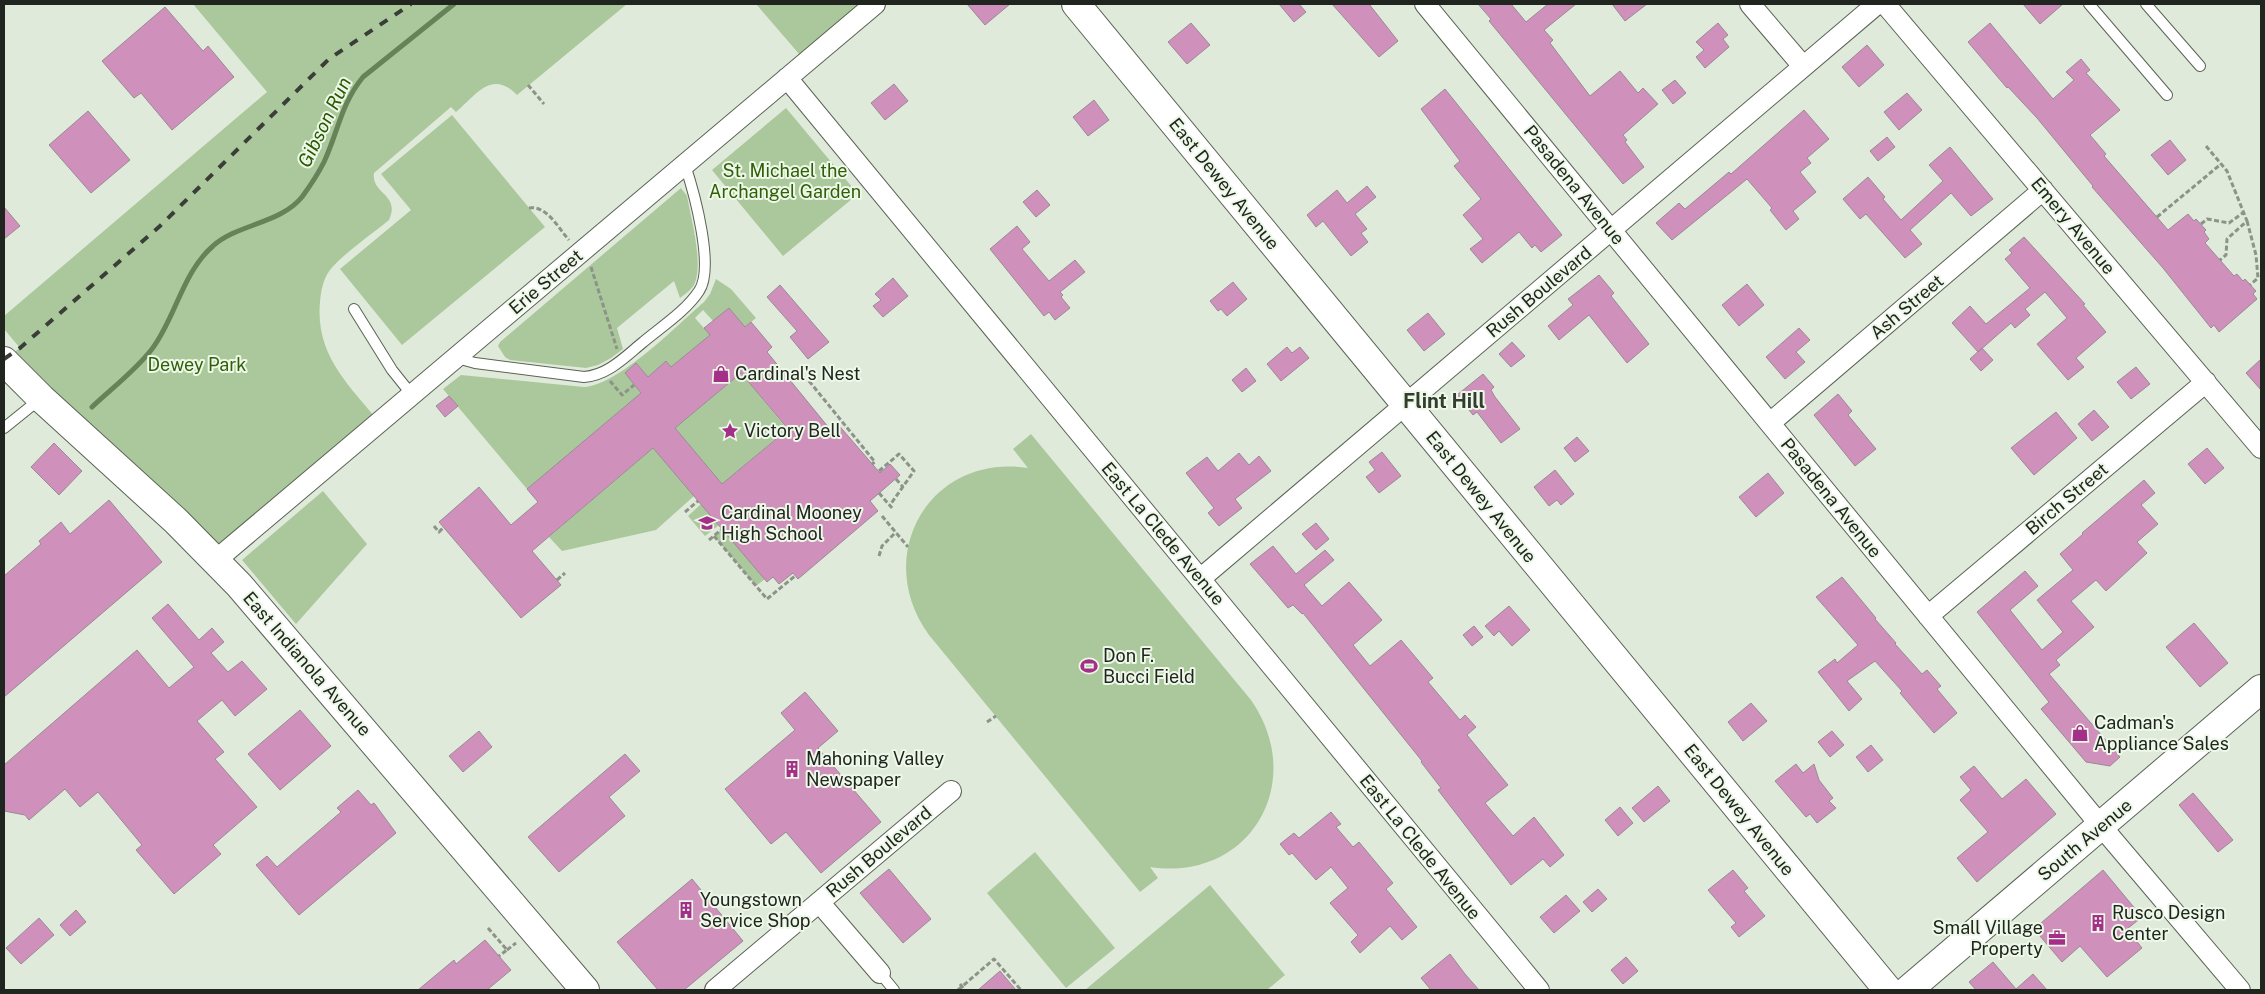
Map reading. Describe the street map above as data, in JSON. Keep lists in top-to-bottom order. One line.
{"streets":{"street":["East Dewey Avenue","Pasadena Avenue","Emery Avenue","Erie Street","Rush Boulevard","Ash Street","Birch Street","East La Clede Avenue","East Indianola Avenue","South Avenue"]},"crossings":[["East Dewey Avenue","Rush Boulevard"],["Pasadena Avenue","Rush Boulevard"],["Pasadena Avenue","Ash Street"],["Pasadena Avenue","Birch Street"],["Pasadena Avenue","South Avenue"],["Emery Avenue","Ash Street"],["Emery Avenue","Birch Street"],["Erie Street","East La Clede Avenue"],["Erie Street","East Indianola Avenue"],["Rush Boulevard","East La Clede Avenue"]],"districts":["Flint Hill"],"water":["Gibson Run"],"parks":["St. Michael the Archangel Garden","Dewey Park"],"places":{"shop":["Cardinal's Nest","Cadman's Appliance Sales"],"place":["Victory Bell"],"school or university":["Cardinal Mooney High School"],"sports":["Don F. Bucci Field"],"building":["Mahoning Valley Newspaper","Youngstown Service Shop","Rusco Design Center"],"office":["Small Village Property"]}}
